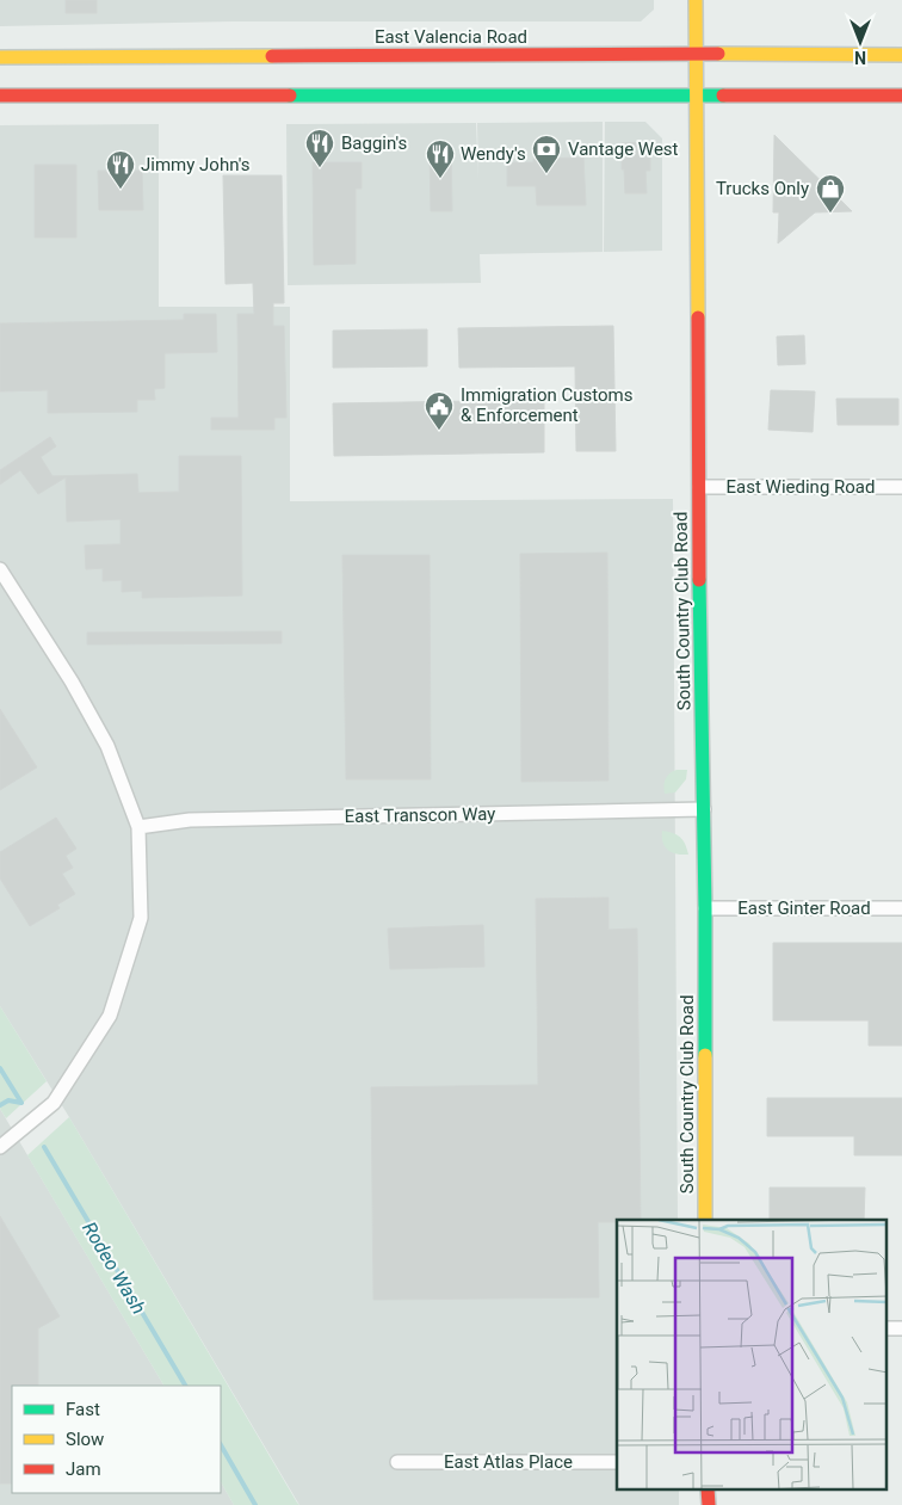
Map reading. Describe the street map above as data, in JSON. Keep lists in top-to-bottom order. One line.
{"streets":{"main road":["East Valencia Road","South Country Club Road"],"street":["East Wieding Road","East Transcon Way","East Ginter Road","East Atlas Place"]},"crossings":[["East Valencia Road","South Country Club Road"],["East Wieding Road","South Country Club Road"],["South Country Club Road","East Transcon Way"],["South Country Club Road","East Ginter Road"]],"water":["Rodeo Wash"],"places":{"restaurant":["Baggin's","Wendy's","Jimmy John's"],"bank":["Vantage West"],"shop":["Trucks Only"],"public building":["Immigration Customs & Enforcement"]},"legend":["Fast","Slow","Jam"],"north":"bottom"}
